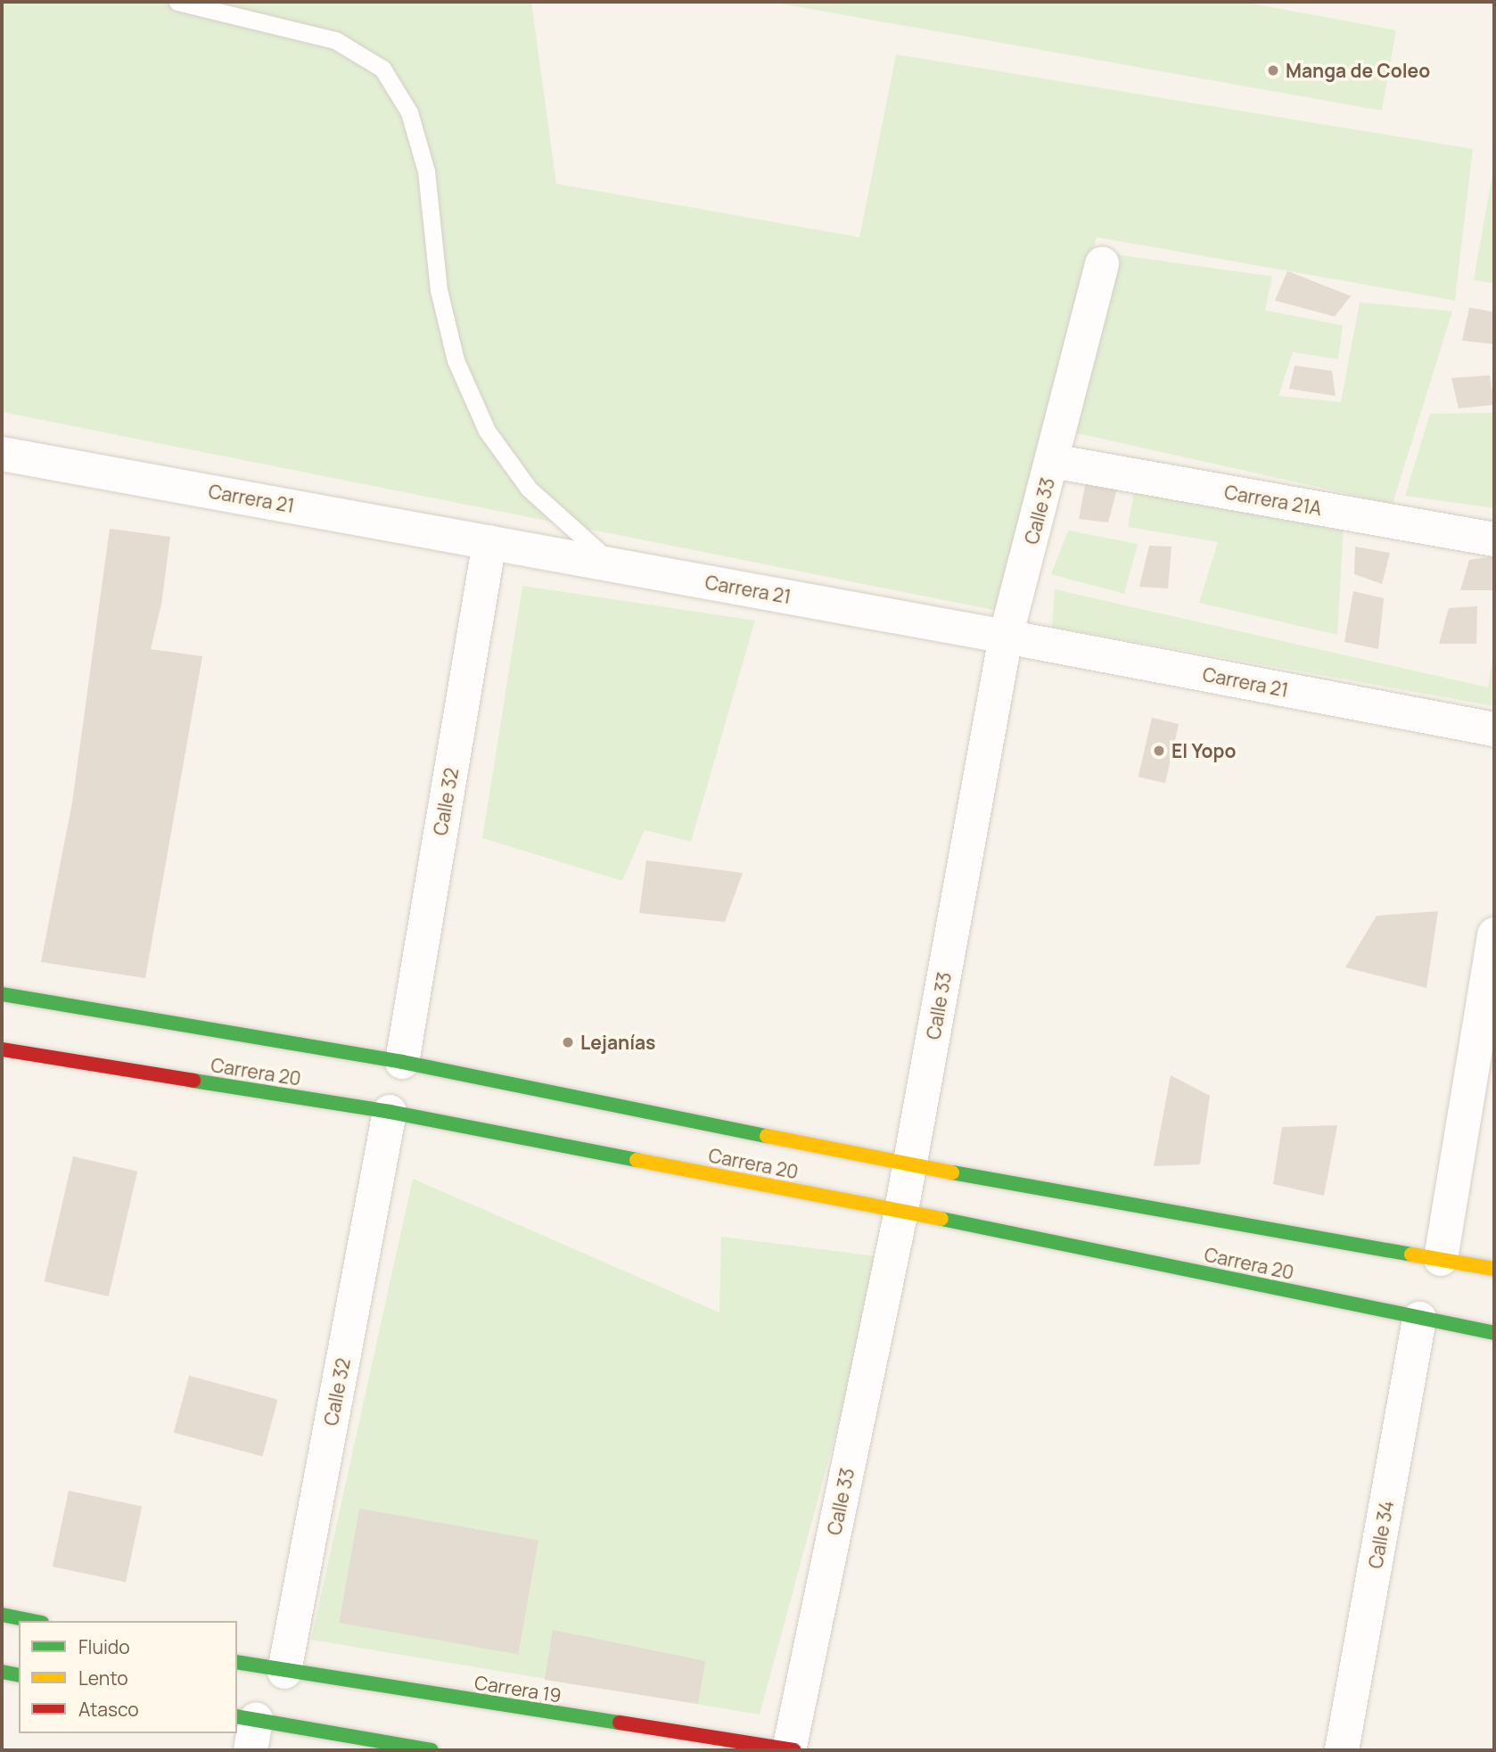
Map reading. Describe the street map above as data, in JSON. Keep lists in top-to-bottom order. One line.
{"streets":{"main road":["Carrera 20","Carrera 19"],"street":["Carrera 21","Carrera 21A","Calle 33","Calle 32","Calle 34"]},"crossings":[["Carrera 21","Calle 33"],["Carrera 21","Calle 32"],["Carrera 21A","Calle 33"],["Calle 33","Carrera 20"],["Calle 33","Carrera 19"],["Calle 32","Carrera 20"],["Calle 32","Carrera 19"],["Carrera 20","Calle 34"]],"places":["Manga de Coleo","El Yopo","Lejanías"],"legend":["Fluido","Lento","Atasco"]}
